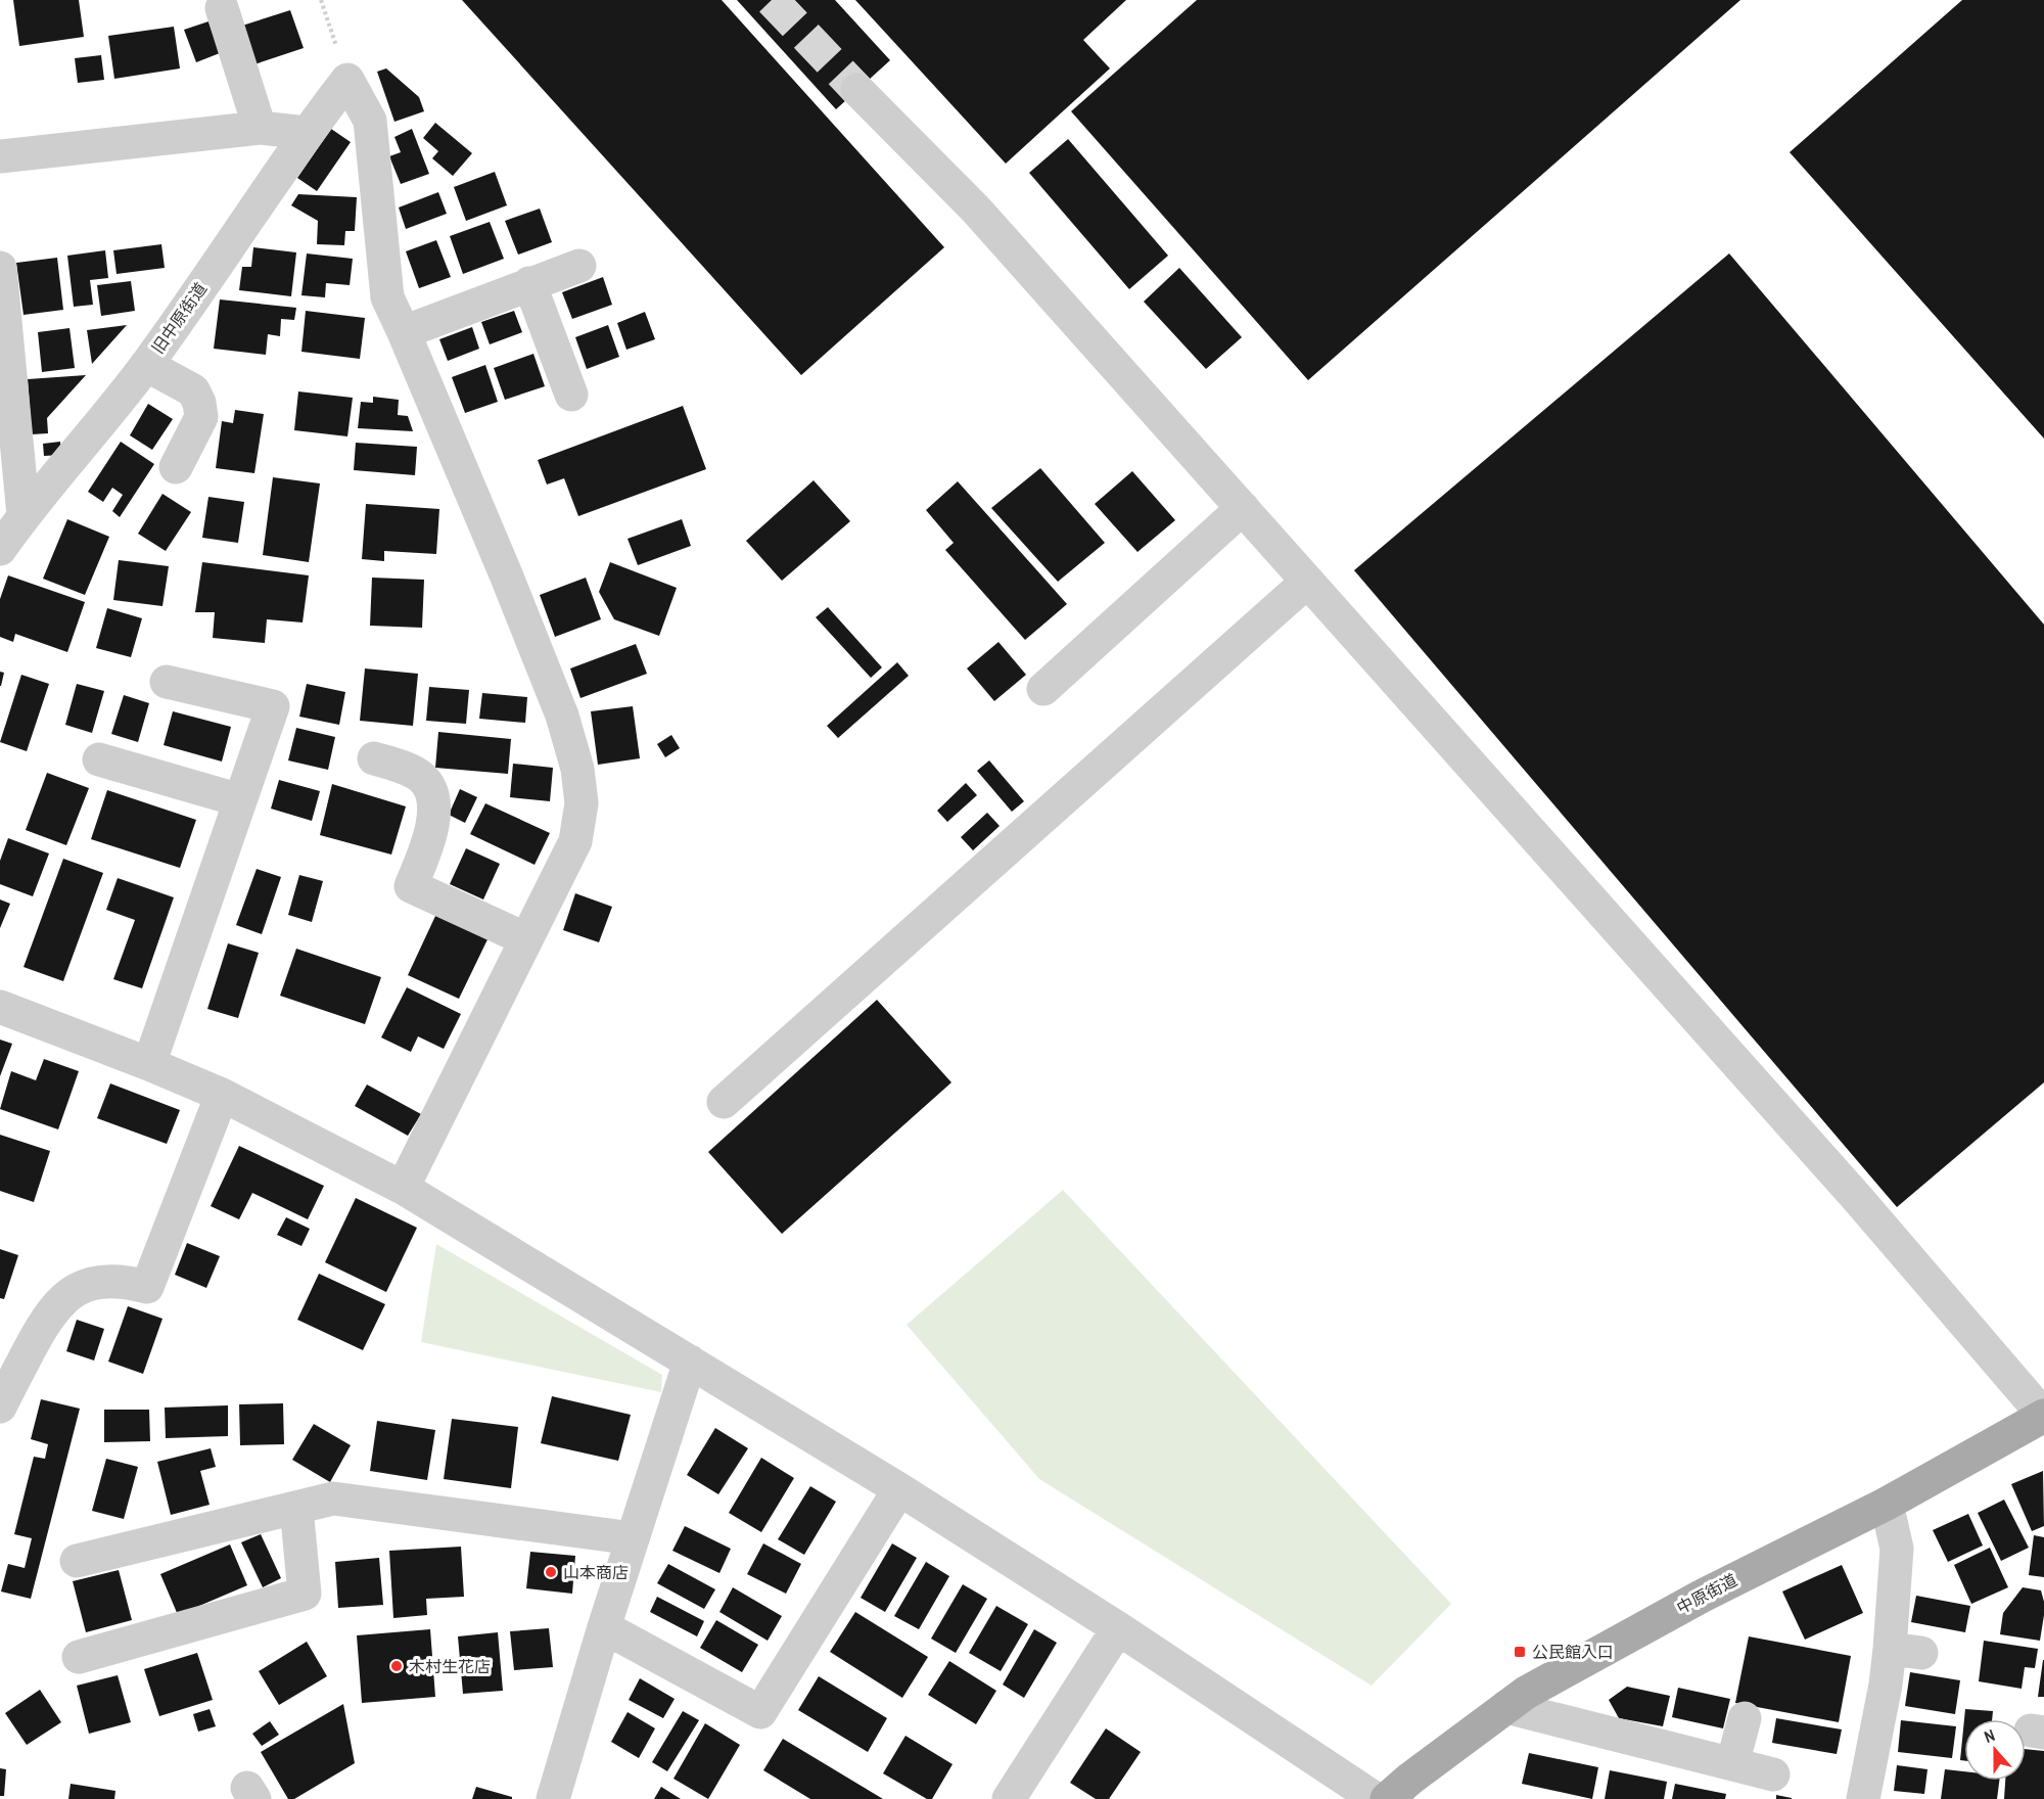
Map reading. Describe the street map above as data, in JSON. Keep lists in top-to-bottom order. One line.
{"streets":{"main road":["中原街道"],"street":["旧中原街道"]},"places":{"other":["山本商店","木村生花店"],"transit":["公民館入口"]},"north":"top"}
